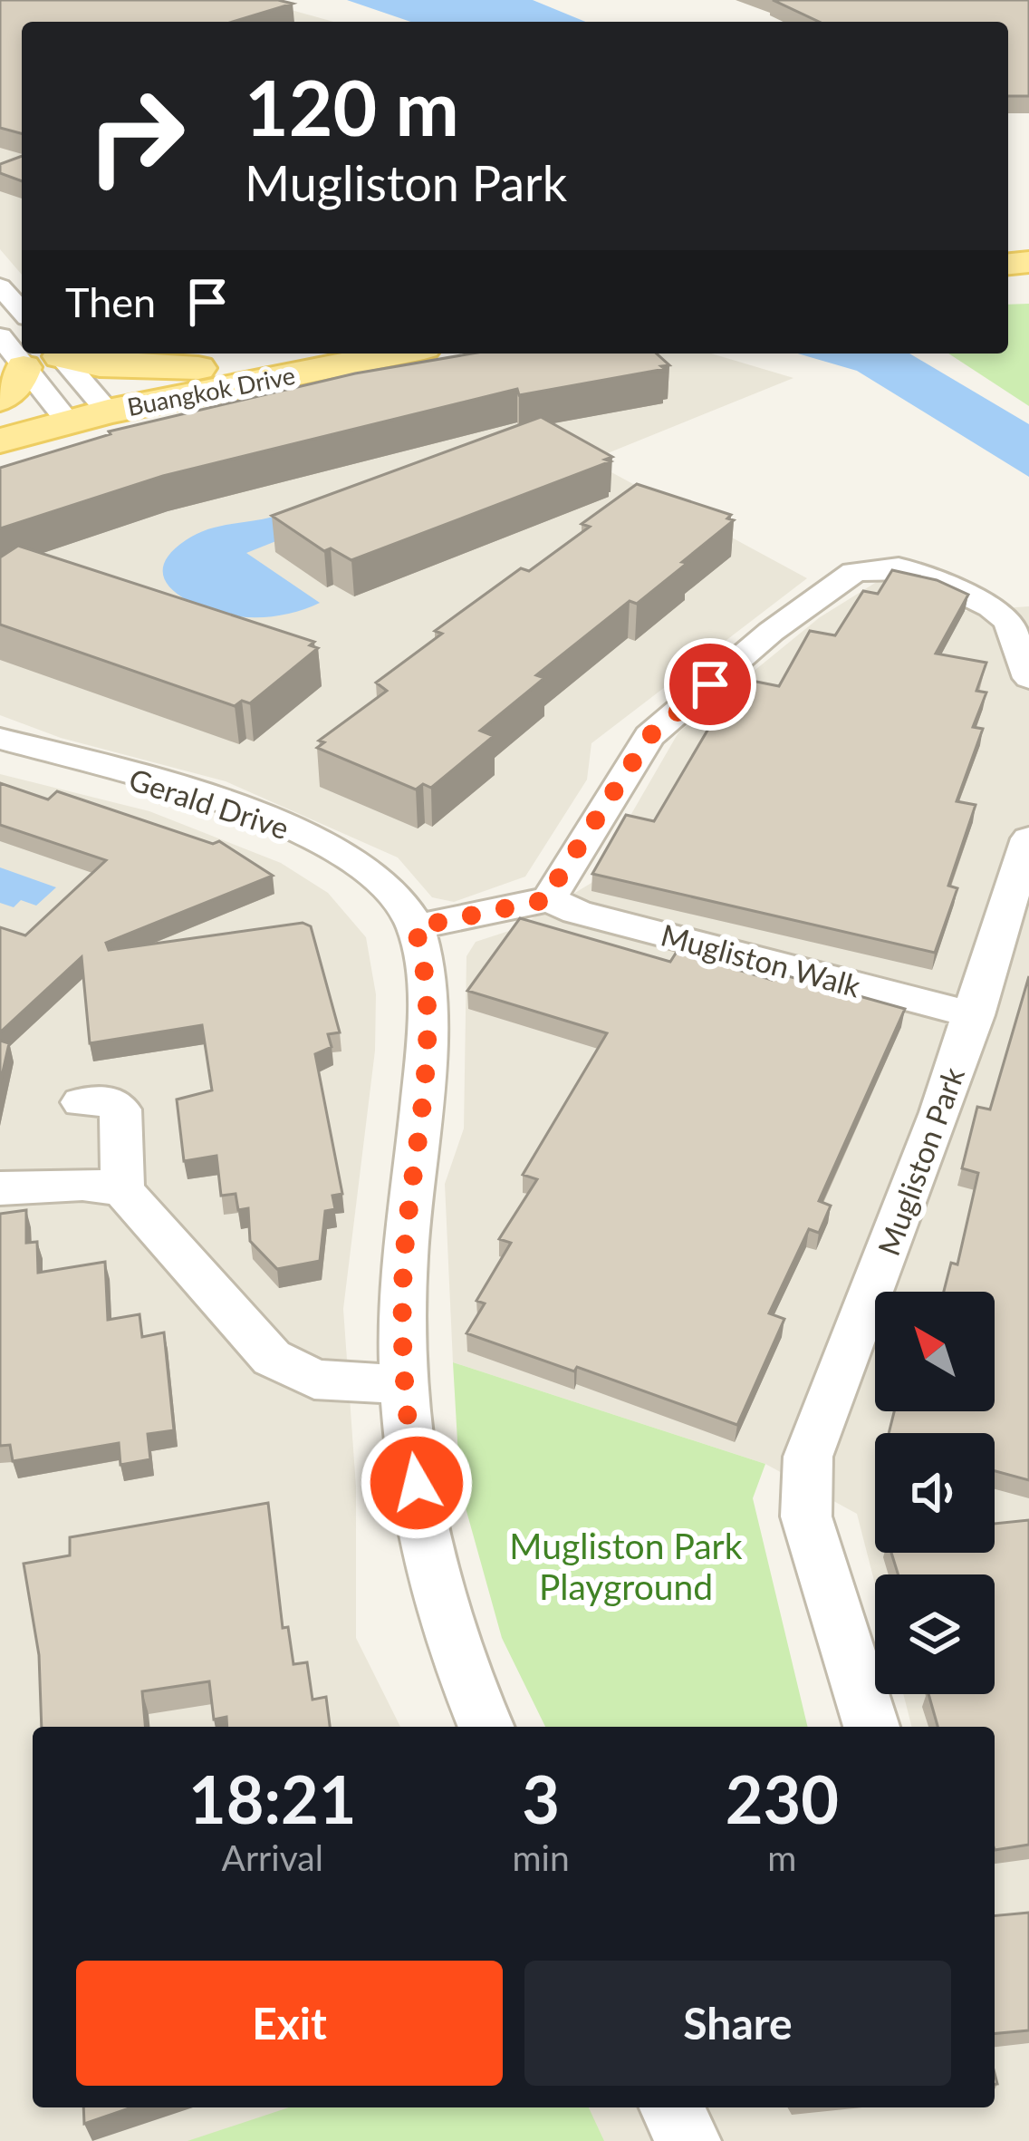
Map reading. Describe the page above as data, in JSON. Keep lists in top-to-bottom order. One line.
{"streets":{"main road":["Buangkok Drive"],"street":["Gerald Drive","Mugliston Walk","Mugliston Park"]},"crossings":[["Mugliston Walk","Mugliston Park"]],"parks":["Mugliston Park Playground"],"north":"top left","page":{"turn":["120 m","Mugliston Park"],"then":"Then","eta":["18:21","Arrival","3","min","230","m"],"buttons":["Exit","Share"]}}
